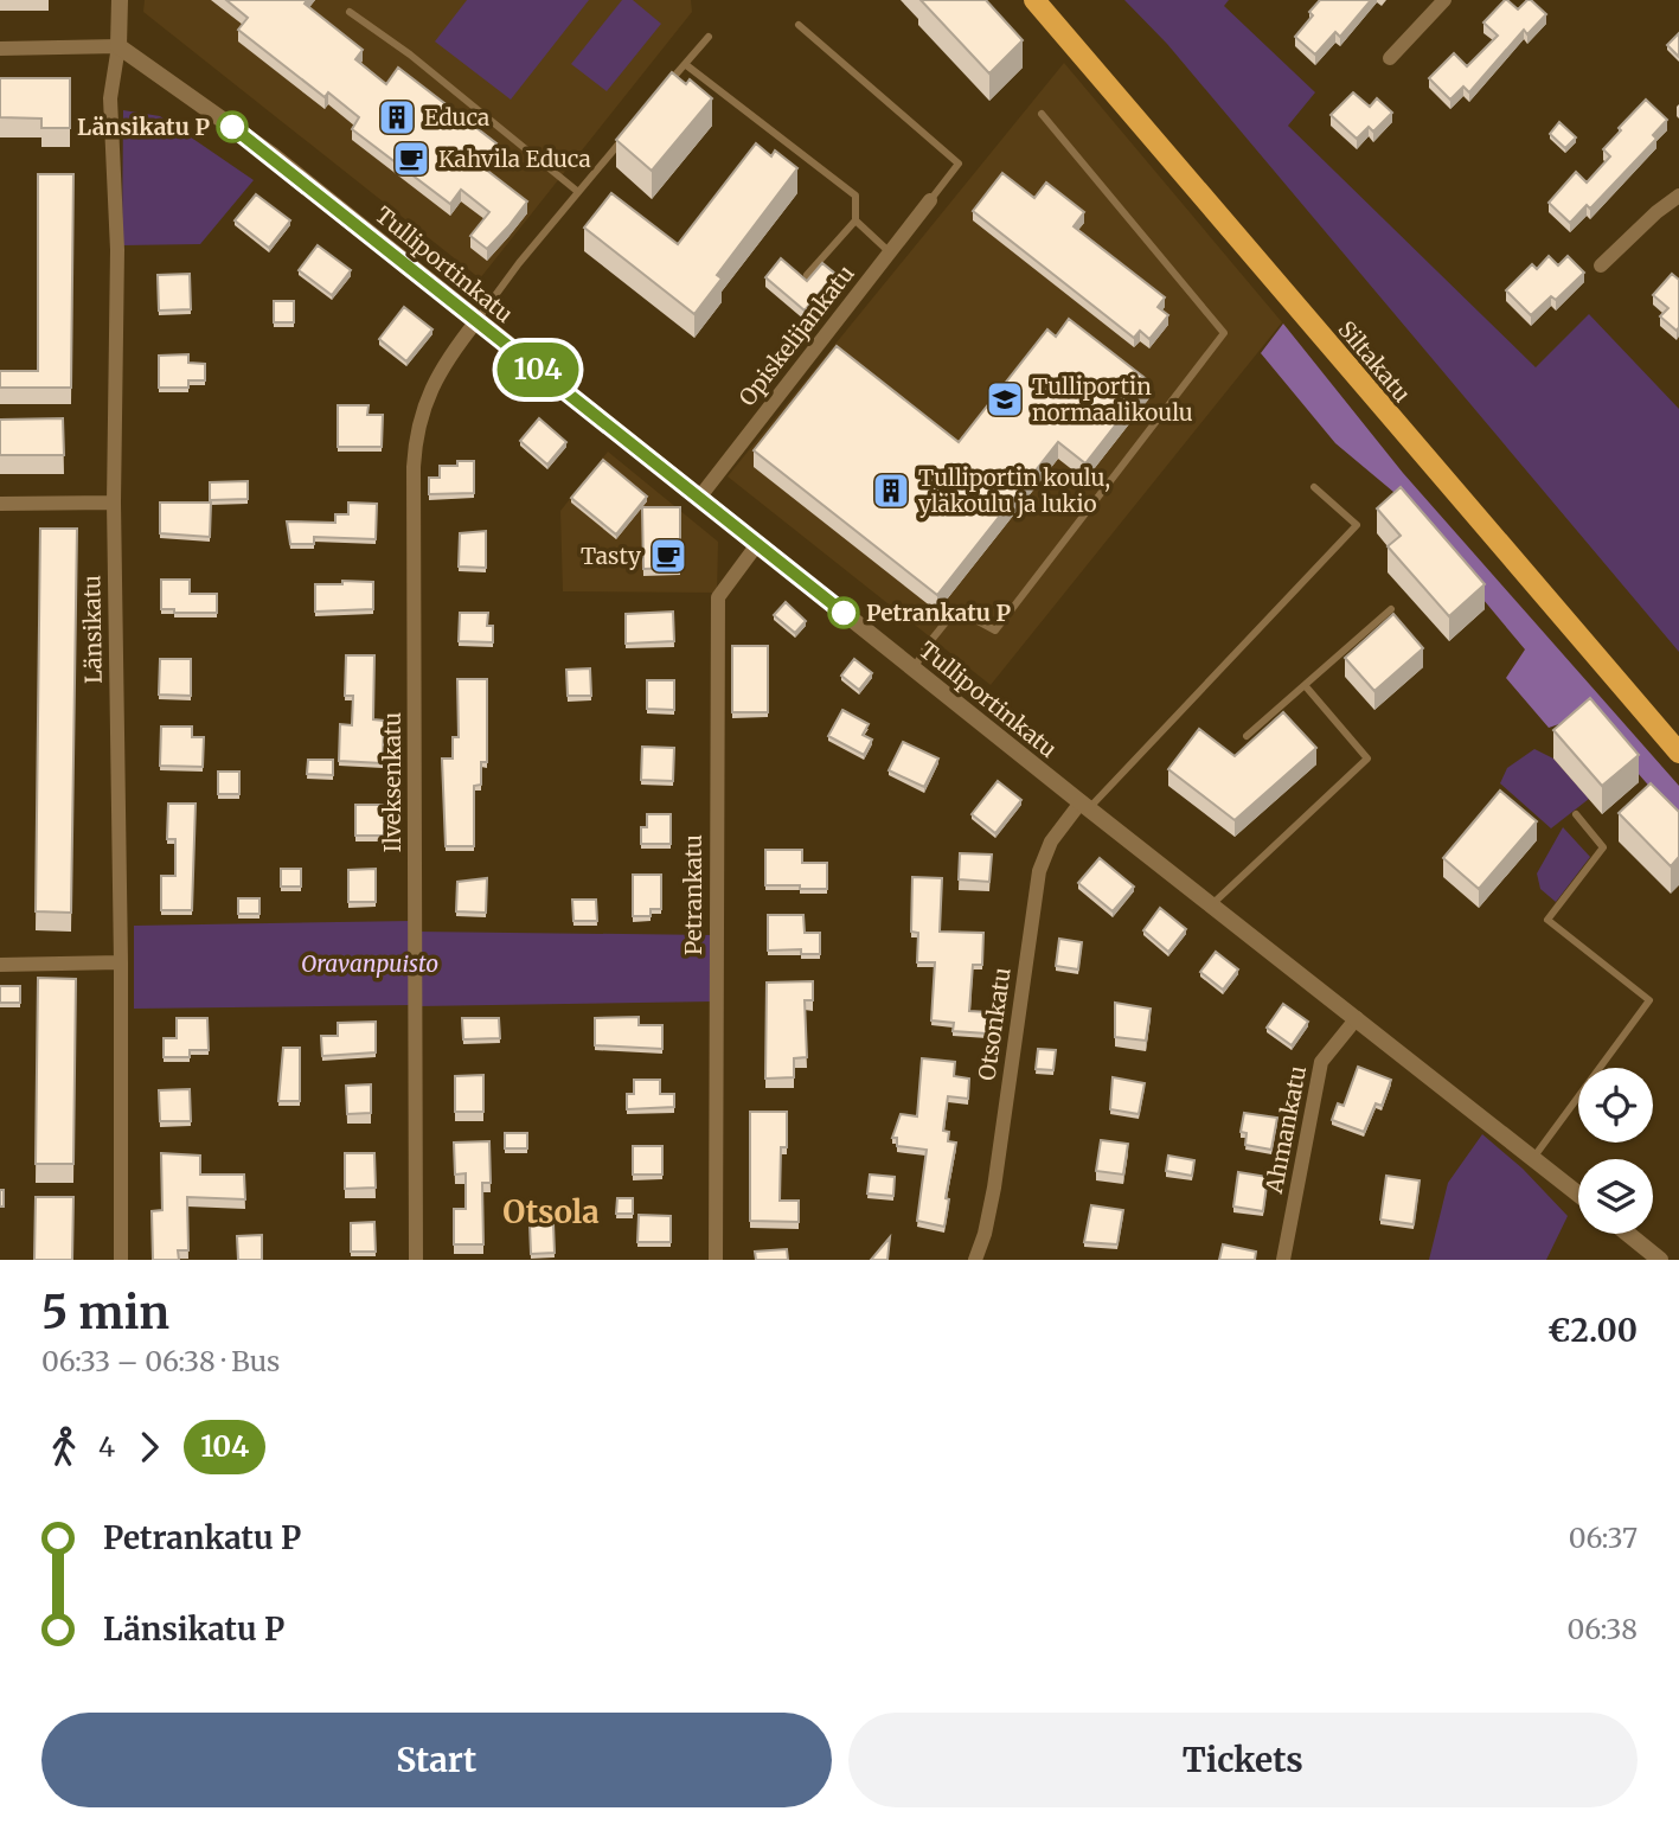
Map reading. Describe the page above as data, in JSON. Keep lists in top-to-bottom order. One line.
{"streets":{"main road":["Siltakatu"],"street":["Tulliportinkatu","Opiskelijankatu","Länsikatu","Ilveksenkatu","Petrankatu","Otsonkatu","Ahmankatu"]},"crossings":[["Tulliportinkatu","Opiskelijankatu"],["Tulliportinkatu","Länsikatu"],["Tulliportinkatu","Ilveksenkatu"],["Tulliportinkatu","Petrankatu"],["Tulliportinkatu","Otsonkatu"],["Tulliportinkatu","Ahmankatu"]],"districts":["Otsola"],"parks":["Oravanpuisto"],"places":{"building":["Educa","Tulliportin koulu, yläkoulu ja lukio"],"other":["Länsikatu P","Petrankatu P"],"cafe":["Kahvila Educa","Tasty"],"school or university":["Tulliportin normaalikoulu"]},"lines":["bus line 104"],"page":{"on_map":"104","heading":["5 min","06:33 – 06:38 · Bus","€2.00"],"legs":["4","104"],"list":[{"name":"Petrankatu P","value":"06:37"},{"name":"Länsikatu P","value":"06:38"}],"buttons":["Start","Tickets"]}}
